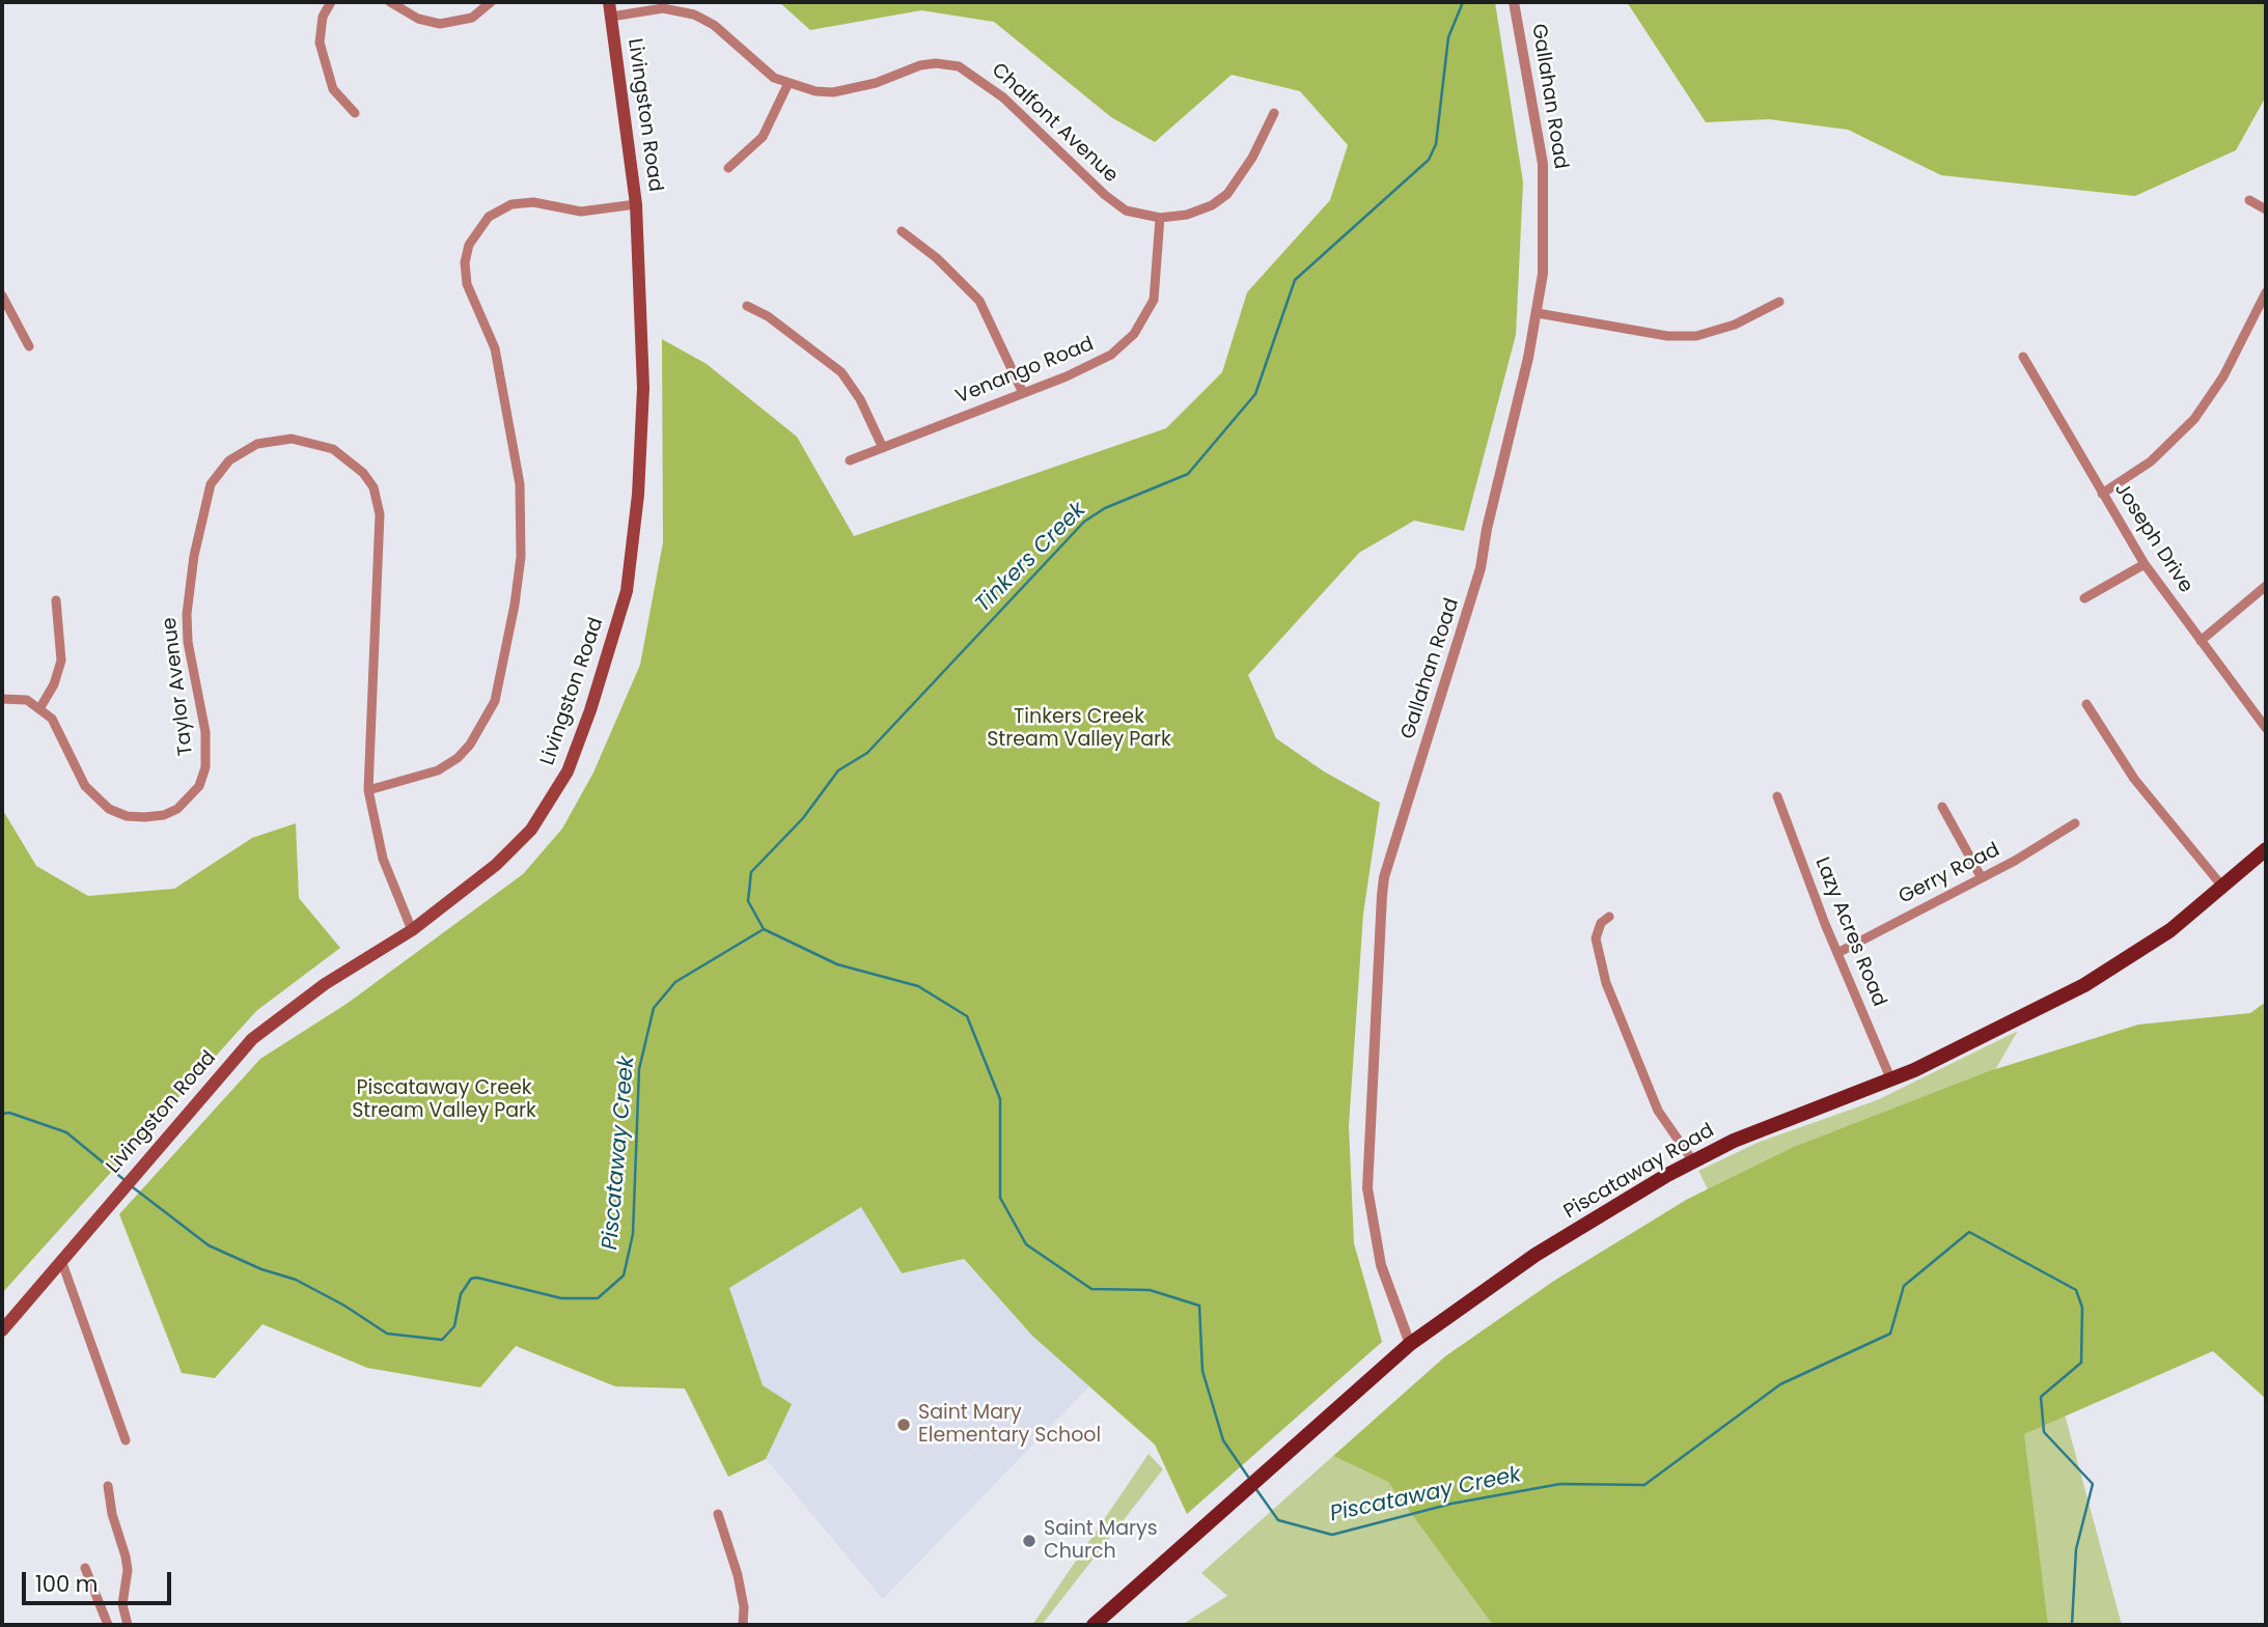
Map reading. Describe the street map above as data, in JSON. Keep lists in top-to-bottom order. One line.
{"streets":{"main road":["Livingston Road","Piscataway Road"],"street":["Gallahan Road","Chalfont Avenue","Venango Road","Joseph Drive","Taylor Avenue","Gerry Road","Lazy Acres Road"]},"crossings":[["Gallahan Road","Piscataway Road"],["Livingston Road","Chalfont Avenue"],["Livingston Road","Taylor Avenue"],["Chalfont Avenue","Venango Road"],["Gerry Road","Lazy Acres Road"],["Lazy Acres Road","Piscataway Road"]],"water":["Tinkers Creek","Piscataway Creek"],"parks":["Tinkers Creek Stream Valley Park","Piscataway Creek Stream Valley Park"],"places":["Saint Mary Elementary School","Saint Marys Church"],"scale_bar":"100 m"}
